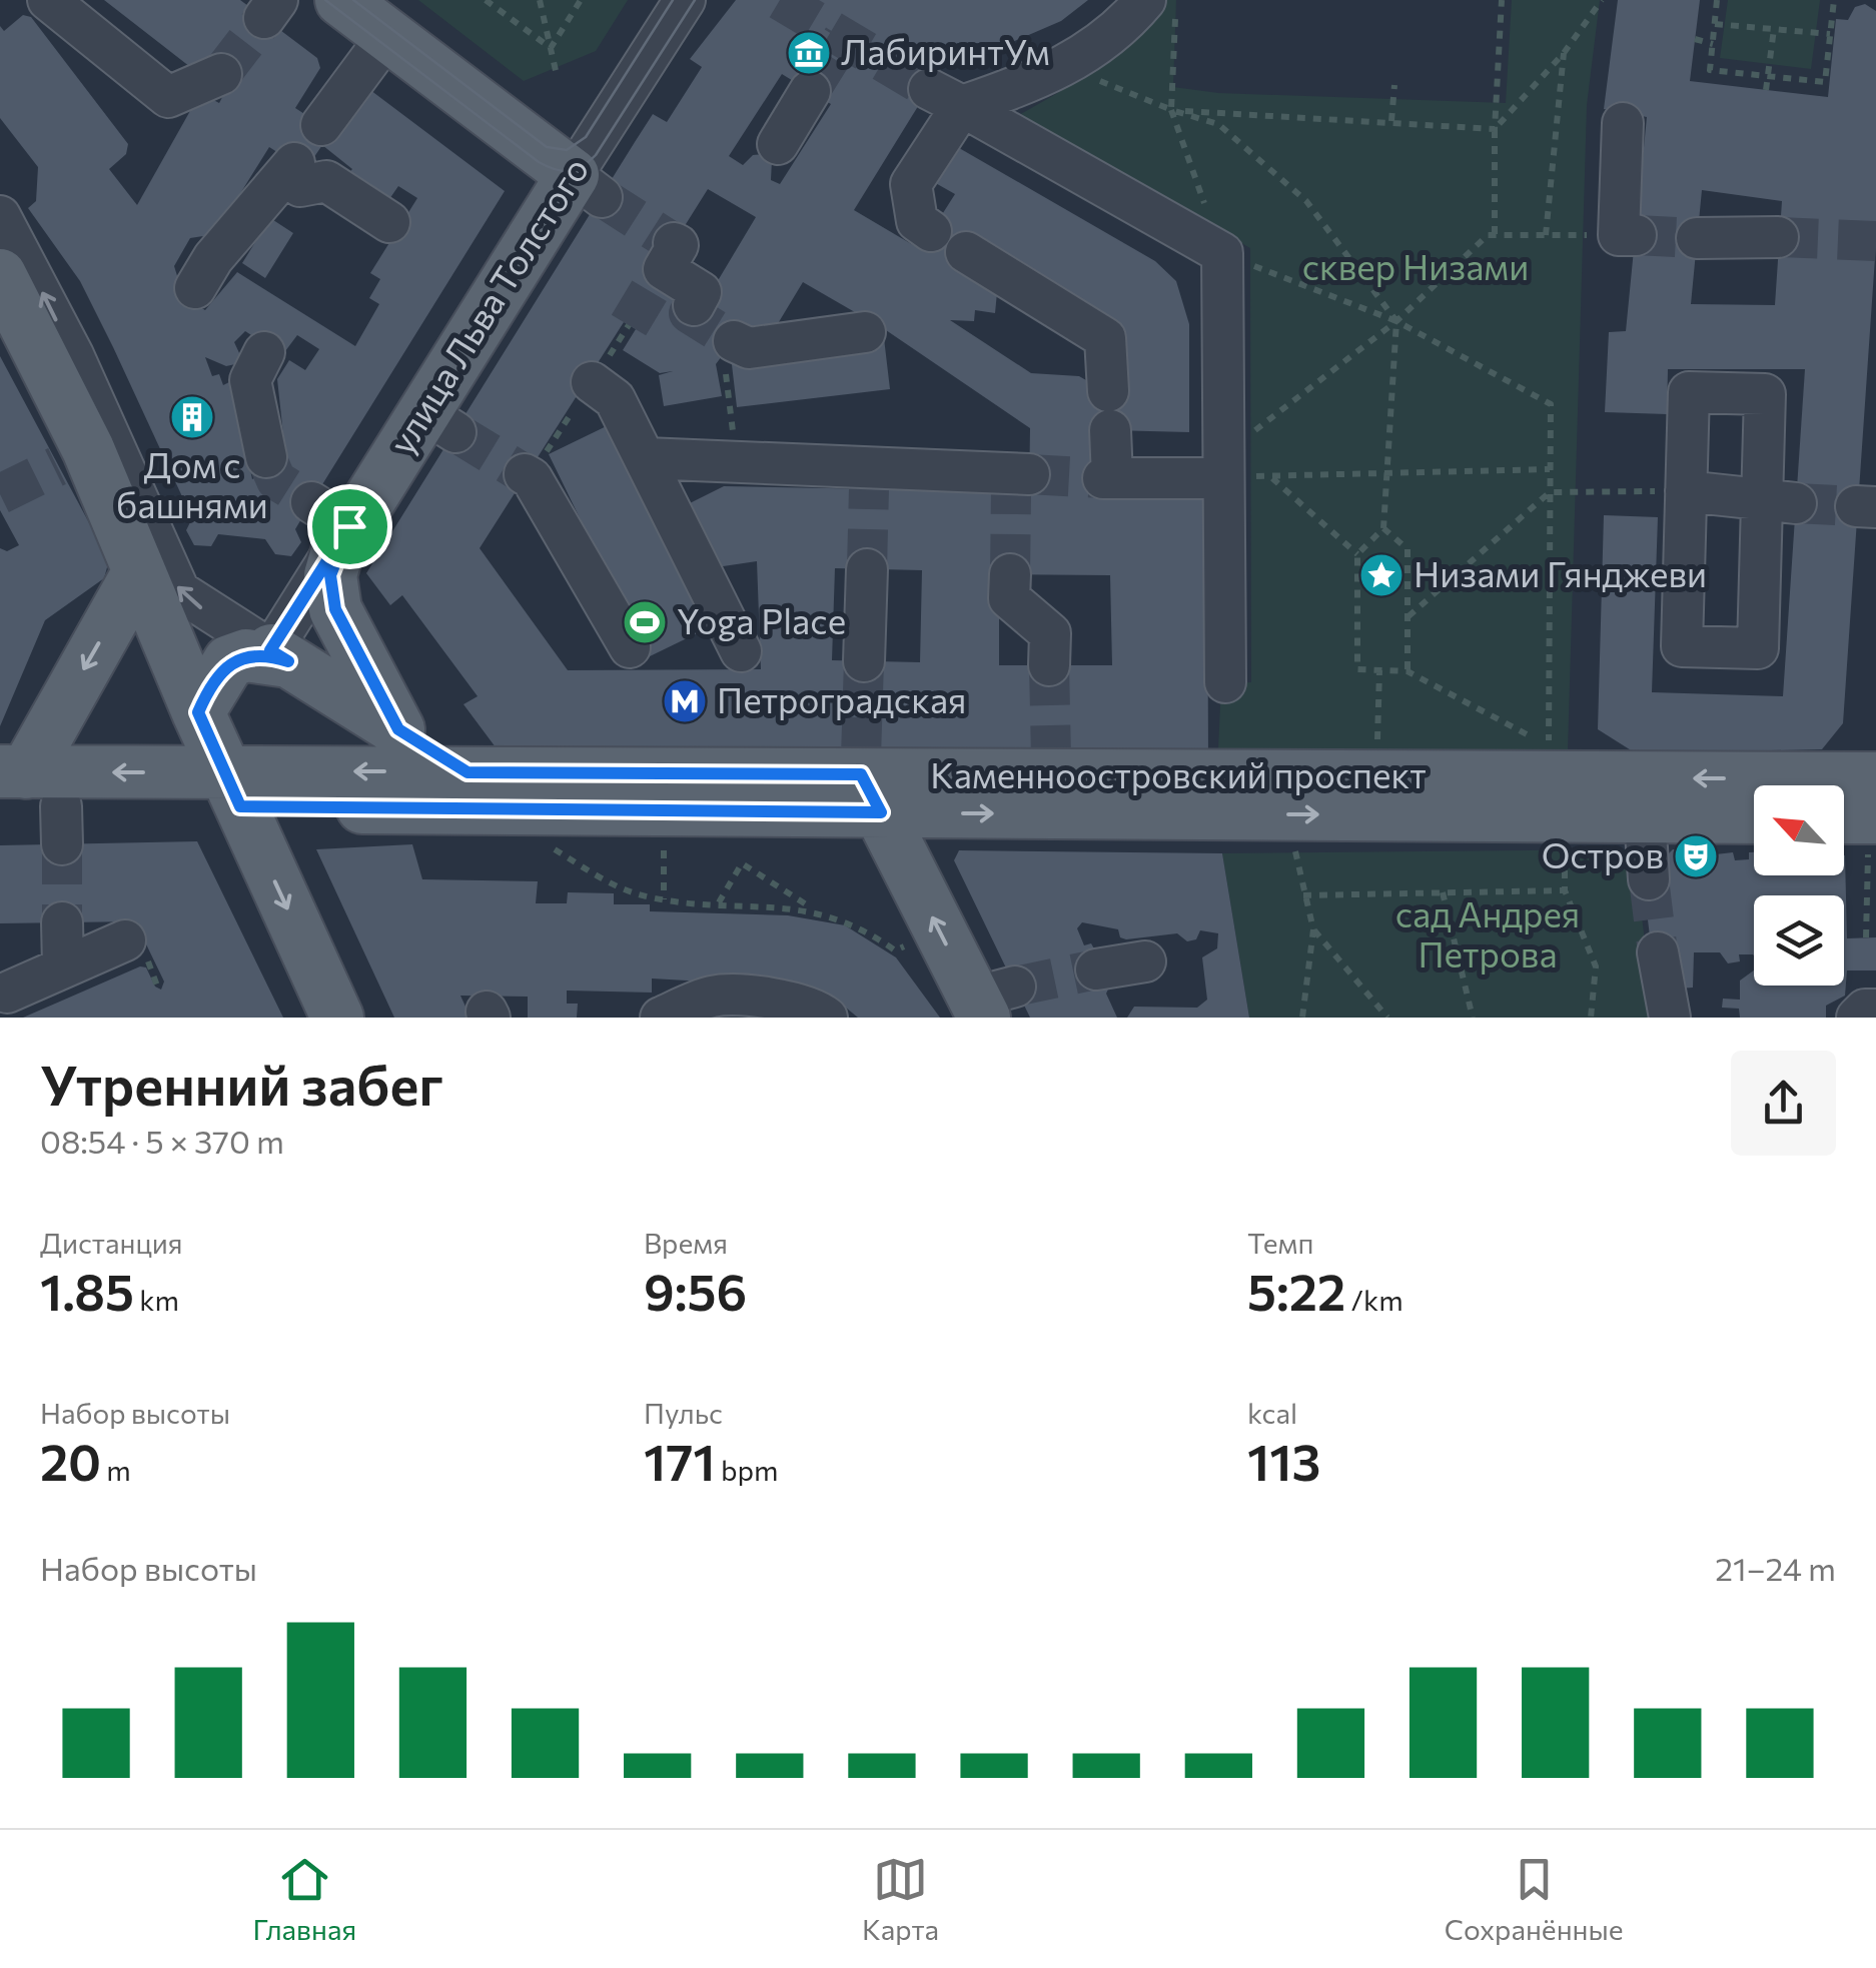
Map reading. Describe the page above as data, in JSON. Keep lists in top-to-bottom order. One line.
{"streets":{"main road":["улица Льва Толстого","Каменноостровский проспект"]},"parks":["сквер Низами","сад Андрея Петрова"],"places":{"museum":["ЛабиринтУм"],"building":["Дом с башнями"],"place":["Низами Гянджеви"],"sports":["Yoga Place"],"metro station":["Петроградская"],"theatre":["Остров"]},"north":"top left","page":{"heading":["Утренний забег","08:54 · 5 × 370 m"],"stats":[["Дистанция","1.85 km"],["Время","9:56"],["Темп","5:22 /km"],["Набор высоты","20 m"],["Пульс","171 bpm"],["kcal","113"]],"chart":["Набор высоты","21–24 m"],"tabs":["Главная","Карта","Сохранённые"]}}
